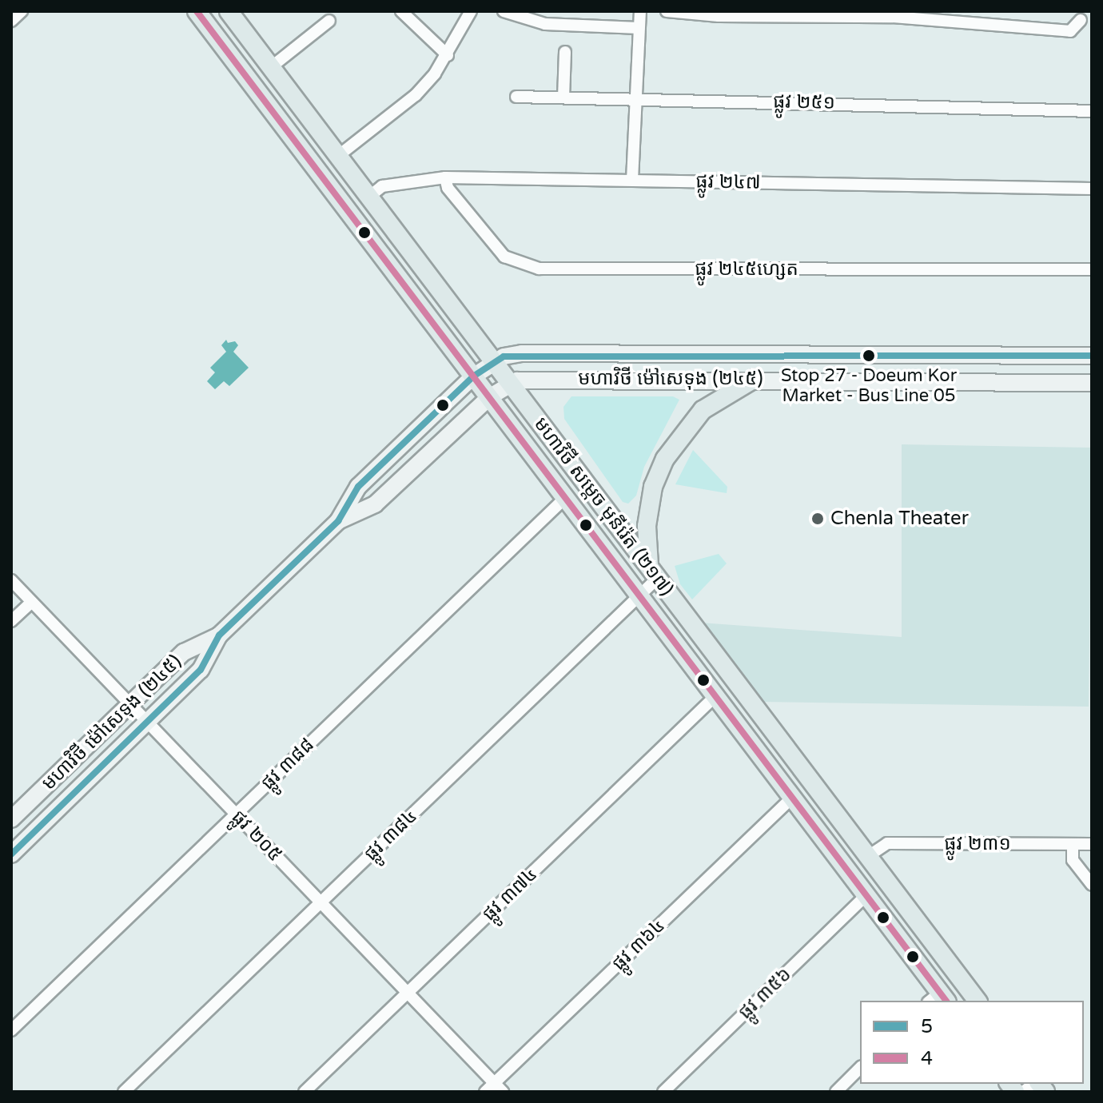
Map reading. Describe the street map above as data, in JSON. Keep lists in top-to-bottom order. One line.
{"streets":{"main road":["មហាវិថី ម៉ៅសេទុង (២៤៥)","មហាវិថី សម្តេច មុនីរ៉េត (២១៧)"],"street":["ផ្លូវ ២៥១","ផ្លូវ ២៤៧","ផ្លូវ ២៤៥ហ្សេត","ផ្លូវ ៣៨៨","ផ្លូវ ៣៨៤","ផ្លូវ ២០៥","ផ្លូវ ២៣១","ផ្លូវ ៣៧៤","ផ្លូវ ៣៦៤","ផ្លូវ ៣៥៦"]},"crossings":[["ផ្លូវ ២៤៧","ផ្លូវ ២៤៥ហ្សេត"],["ផ្លូវ ២៤៧","មហាវិថី សម្តេច មុនីរ៉េត (២១៧)"],["មហាវិថី ម៉ៅសេទុង (២៤៥)","មហាវិថី សម្តេច មុនីរ៉េត (២១៧)"],["មហាវិថី ម៉ៅសេទុង (២៤៥)","ផ្លូវ ២០៥"],["មហាវិថី សម្តេច មុនីរ៉េត (២១៧)","ផ្លូវ ៣៨៨"],["មហាវិថី សម្តេច មុនីរ៉េត (២១៧)","ផ្លូវ ៣៨៤"],["មហាវិថី សម្តេច មុនីរ៉េត (២១៧)","ផ្លូវ ២៣១"],["មហាវិថី សម្តេច មុនីរ៉េត (២១៧)","ផ្លូវ ៣៧៤"],["មហាវិថី សម្តេច មុនីរ៉េត (២១៧)","ផ្លូវ ៣៦៤"],["មហាវិថី សម្តេច មុនីរ៉េត (២១៧)","ផ្លូវ ៣៥៦"],["ផ្លូវ ៣៨៨","ផ្លូវ ២០៥"],["ផ្លូវ ៣៨៤","ផ្លូវ ២០៥"],["ផ្លូវ ២០៥","ផ្លូវ ៣៧៤"],["ផ្លូវ ២០៥","ផ្លូវ ៣៦៤"]],"places":["Stop 27 - Doeum Kor Market - Bus Line 05","Chenla Theater"],"lines":["transit line 4","transit line 5"],"legend":["5","4"]}
